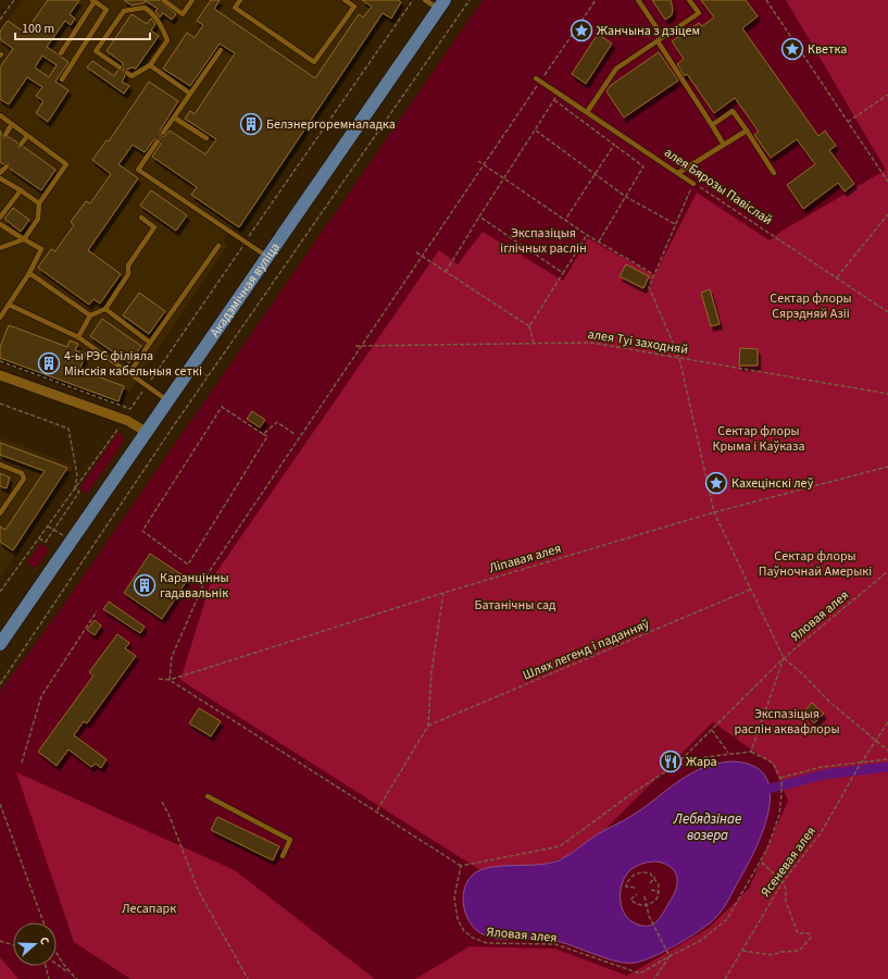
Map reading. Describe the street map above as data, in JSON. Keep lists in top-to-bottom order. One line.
{"streets":{"main road":["Акадэмічная вуліца"],"lane":["алея Бярозы Павіслай"],"path":["алея Туі заходняй","Ліпавая алея","Яловая алея","Шлях легенд і паданняў","Ясеневая алея"]},"water":["Лебядзінае возера"],"parks":["Экспазіцыя іглічных раслін","Сектар флоры Сярэдняй Азіі","Сектар флоры Крыма і Каўказа","Сектар флоры Паўночнай Амерыкі","Батанічны сад","Экспазіцыя раслін аквафлоры","Лесапарк"],"places":{"place":["Жанчына з дзіцем","Кветка","Кахецінскі леў"],"building":["Белэнергоремналадка","4-ы РЭС філіяла Мінскія кабельныя сеткі","Каранцінны гадавальнік"],"restaurant":["Жара"]},"scale_bar":"100 m","north":"right"}
